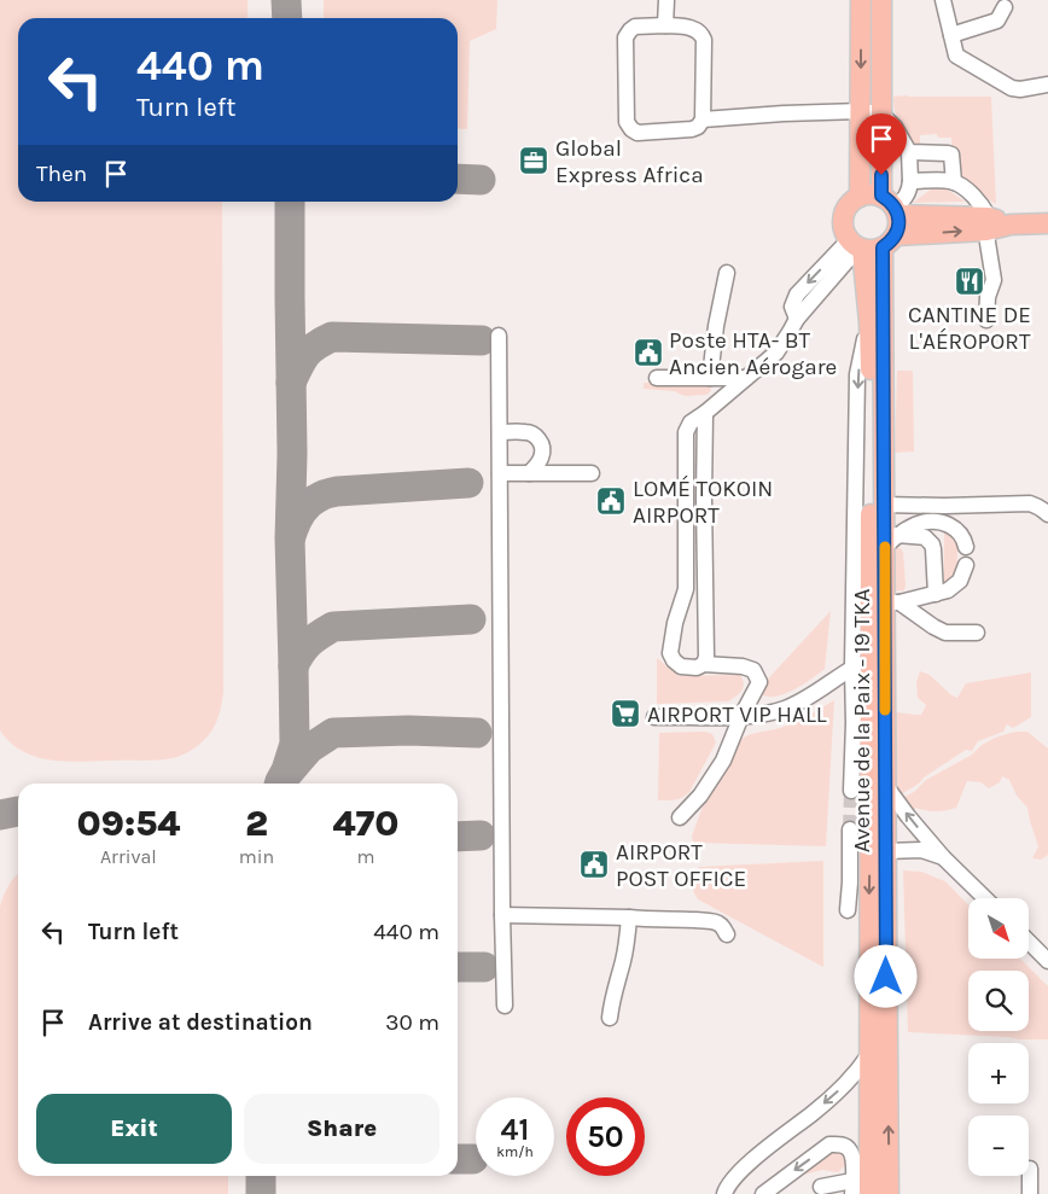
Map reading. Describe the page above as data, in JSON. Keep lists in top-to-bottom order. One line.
{"streets":{"main road":["Avenue de la Paix - 19 TKA"]},"places":{"office":["Global Express Africa"],"restaurant":["CANTINE DE L'AÉROPORT"],"public building":["Poste HTA- BT Ancien Aérogare","LOMÉ TOKOIN AIRPORT","AIRPORT POST OFFICE"],"supermarket":["AIRPORT VIP HALL"]},"north":"bottom right","page":{"turn":["440 m","Turn left"],"then":"Then","eta":["09:54","Arrival","2","min","470","m"],"list":[{"name":"Turn left","value":"440 m"},{"name":"Arrive at destination","value":"30 m"}],"map_buttons":["+","−"],"buttons":["Exit","Share"],"speed":"41 km/h","limit":"50"}}
